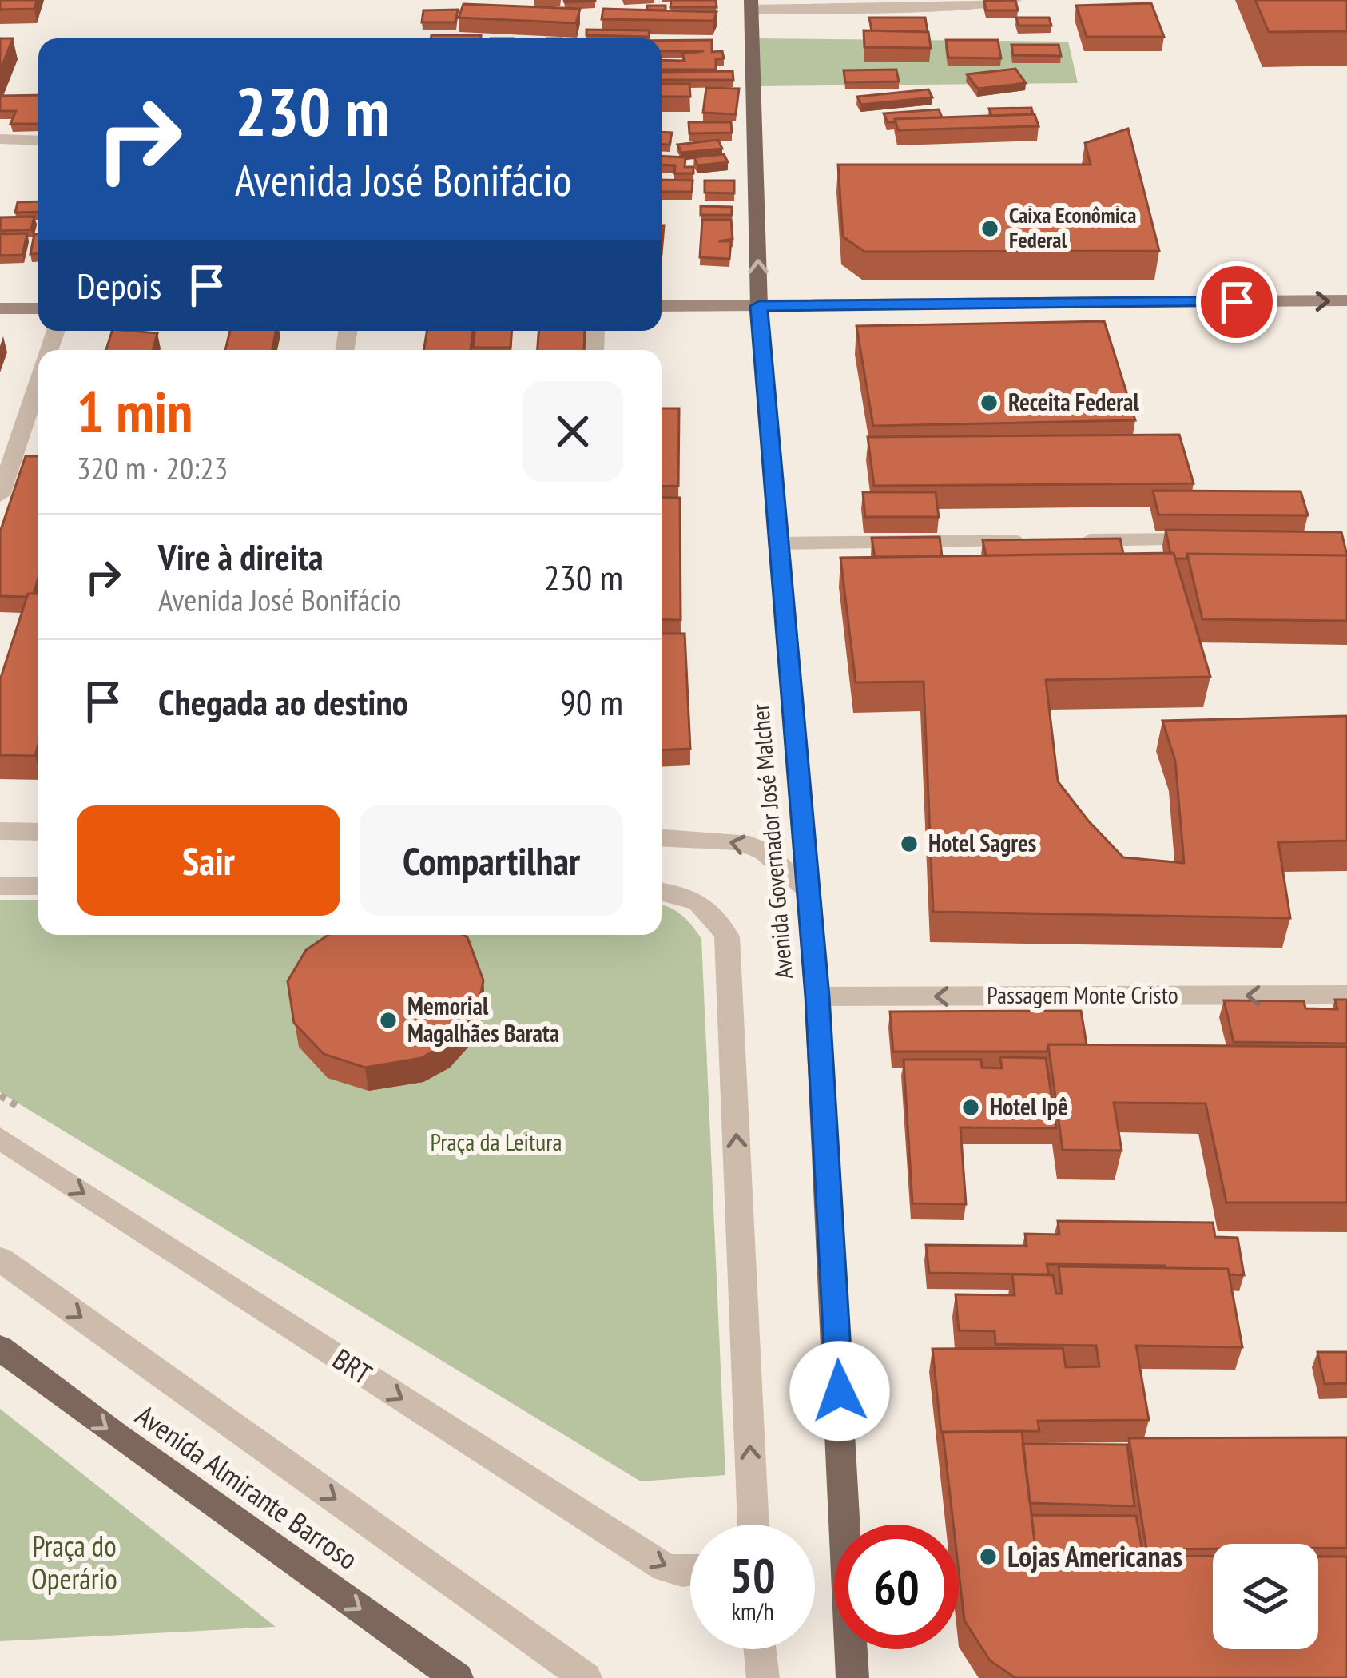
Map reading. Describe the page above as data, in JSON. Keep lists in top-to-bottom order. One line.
{"streets":{"main road":["Avenida Governador José Malcher","Avenida Almirante Barroso"],"street":["Passagem Monte Cristo","BRT"]},"crossings":[["Avenida Governador José Malcher","Passagem Monte Cristo"]],"one_way":["Passagem Monte Cristo","Avenida Almirante Barroso"],"parks":["Praça da Leitura","Praça do Operário"],"places":["Caixa Econômica Federal","Receita Federal","Hotel Sagres","Memorial Magalhães Barata","Hotel Ipê","Lojas Americanas"],"page":{"turn":["230 m","Avenida José Bonifácio"],"then":"Depois","heading":["1 min","320 m · 20:23"],"list":[{"name":"Vire à direita","note":"Avenida José Bonifácio","value":"230 m"},{"name":"Chegada ao destino","value":"90 m"}],"buttons":["Sair","Compartilhar"],"speed":"50 km/h","limit":"60"}}
